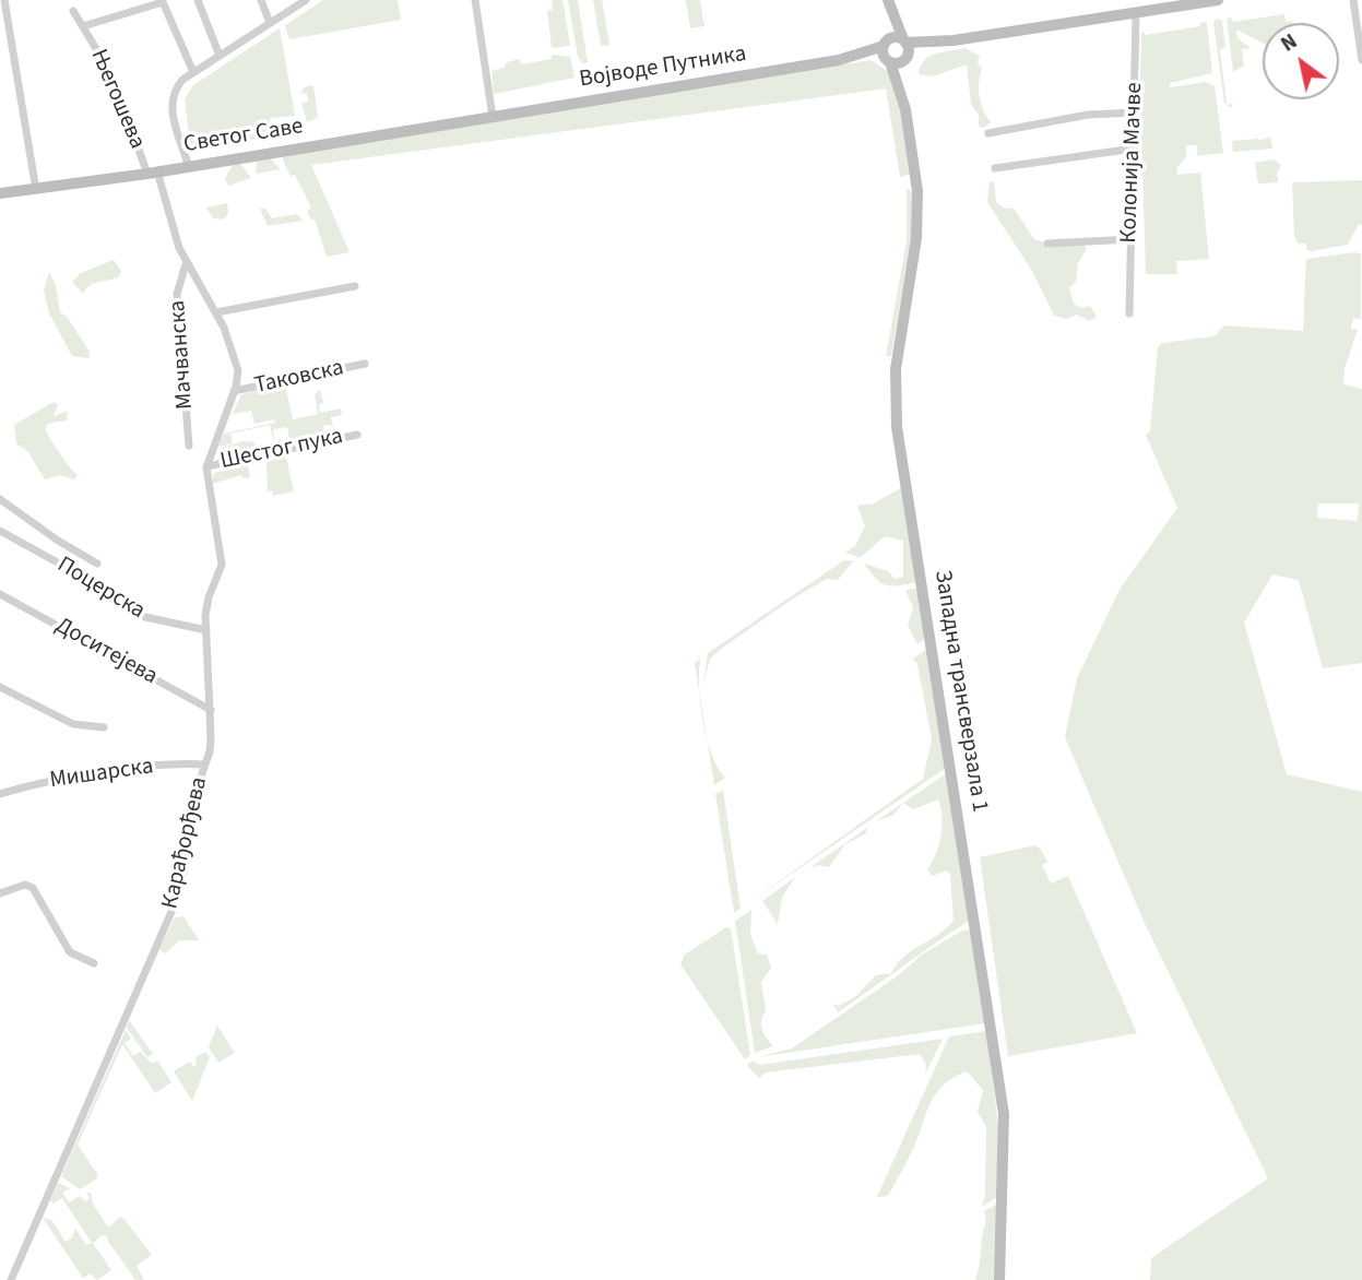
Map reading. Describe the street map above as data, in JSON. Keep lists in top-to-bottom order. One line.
{"streets":{"main road":["Војводе Путника","Светог Саве","Западна трансверзала 1"],"street":["Његошева","Колонија Мачве","Мачванска","Таковска","Шестог пука","Поцерска","Доситејева","Мишарска","Карађорђева"]},"crossings":[["Војводе Путника","Светог Саве"],["Војводе Путника","Западна трансверзала 1"],["Његошева","Светог Саве"],["Његошева","Карађорђева"],["Светог Саве","Карађорђева"],["Мачванска","Карађорђева"],["Таковска","Карађорђева"],["Шестог пука","Карађорђева"],["Поцерска","Карађорђева"],["Доситејева","Карађорђева"],["Мишарска","Карађорђева"]],"north":"top left"}
